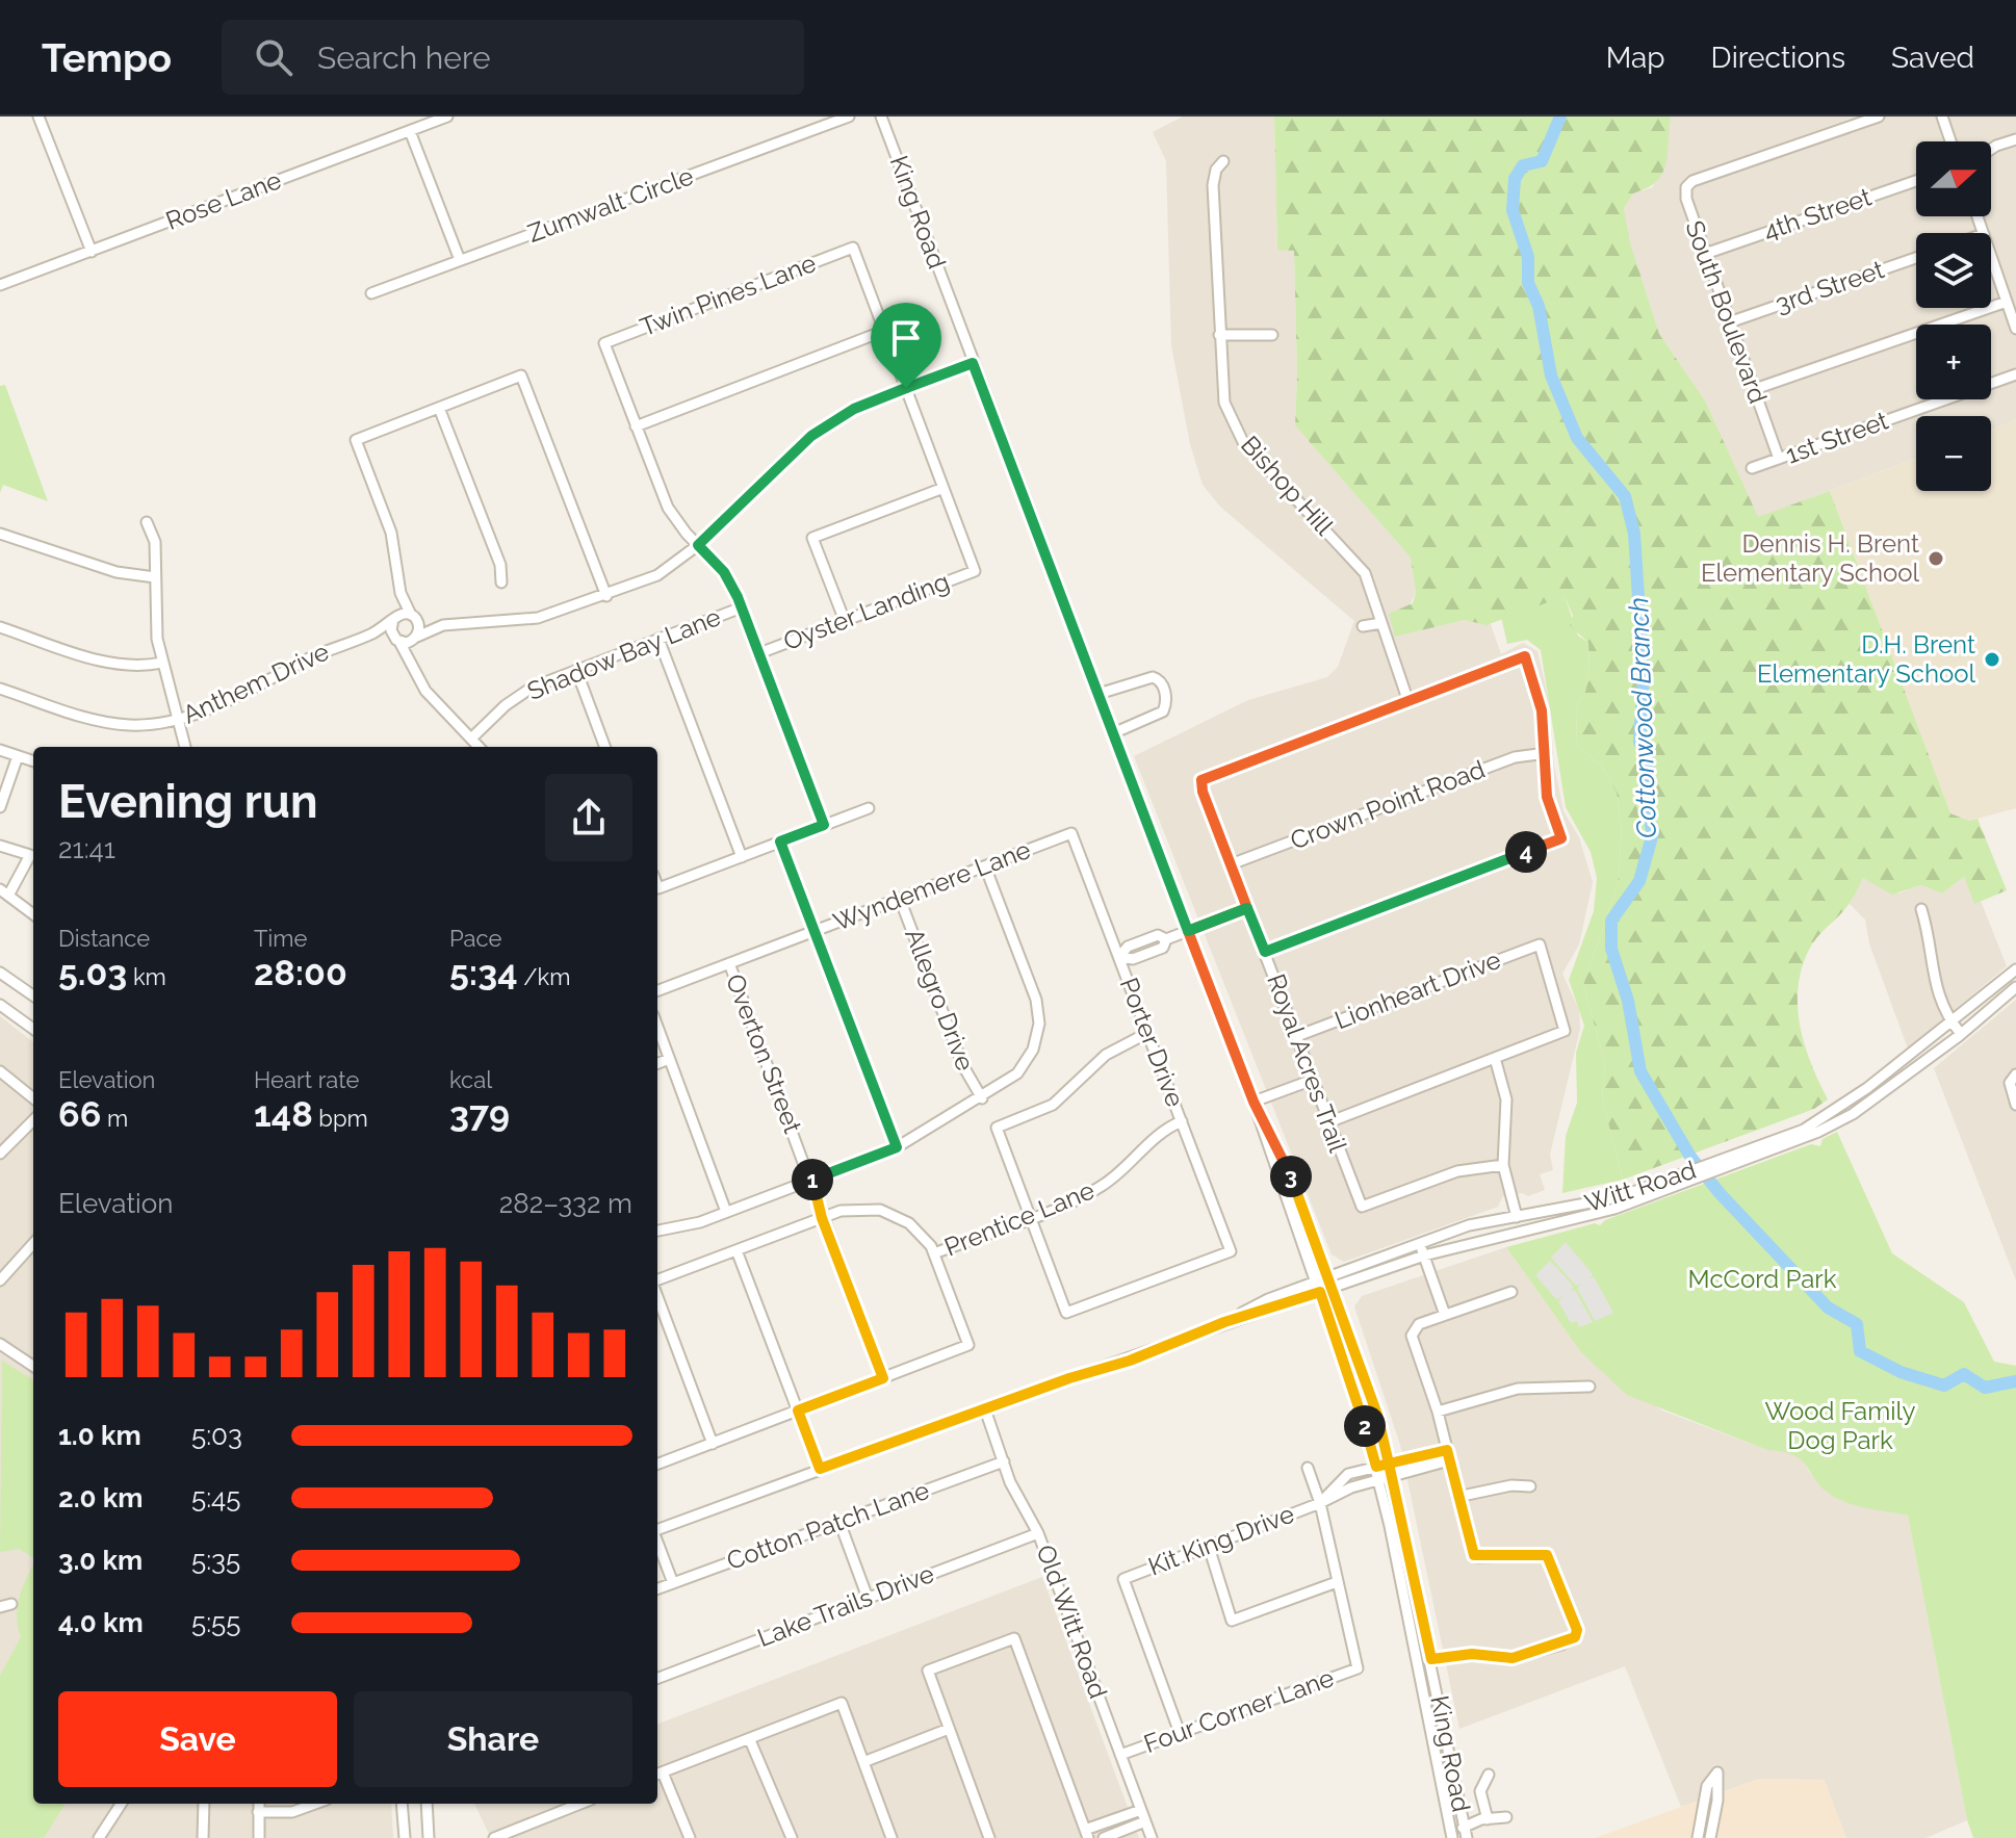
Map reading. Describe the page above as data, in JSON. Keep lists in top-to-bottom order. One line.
{"streets":{"street":["Rose Lane","Zumwalt Circle","King Road","4th Street","3rd Street","Twin Pines Lane","South Boulevard","1st Street","Bishop Hill","Oyster Landing","Shadow Bay Lane","Anthem Drive","Crown Point Road","Wyndemere Lane","Lionheart Drive","Allegro Drive","Porter Drive","Overton Street","Royal Acres Trail","Witt Road","Prentice Lane","Cotton Patch Lane","Kit King Drive","Lake Trails Drive","Old Witt Road","Four Corner Lane"]},"crossings":[["King Road","Witt Road"],["King Road","Kit King Drive"],["4th Street","South Boulevard"],["3rd Street","South Boulevard"],["South Boulevard","1st Street"],["Bishop Hill","Royal Acres Trail"],["Crown Point Road","Royal Acres Trail"],["Wyndemere Lane","Allegro Drive"],["Wyndemere Lane","Porter Drive"],["Wyndemere Lane","Overton Street"],["Lionheart Drive","Royal Acres Trail"],["Porter Drive","Prentice Lane"],["Witt Road","Old Witt Road"],["Cotton Patch Lane","Old Witt Road"],["Kit King Drive","Four Corner Lane"],["Lake Trails Drive","Old Witt Road"],["Old Witt Road","Four Corner Lane"]],"water":["Cottonwood Branch"],"parks":["McCord Park","Wood Family Dog Park"],"places":["Dennis H. Brent Elementary School","D.H. Brent Elementary School"],"north":"right","page":{"header":"Tempo","search":"Search here","nav":["Map","Directions","Saved"],"map_buttons":["+","−"],"heading":["Evening run","21:41"],"pins":["4","3","1","2"],"stats":[["Distance","5.03 km"],["Time","28:00"],["Pace","5:34 /km"],["Elevation","66 m"],["Heart rate","148 bpm"],["kcal","379"]],"chart":["Elevation","282–332 m"],"list":[{"name":"1.0 km","note":"5:03"},{"name":"2.0 km","note":"5:45"},{"name":"3.0 km","note":"5:35"},{"name":"4.0 km","note":"5:55"}],"buttons":["Save","Share"]}}
